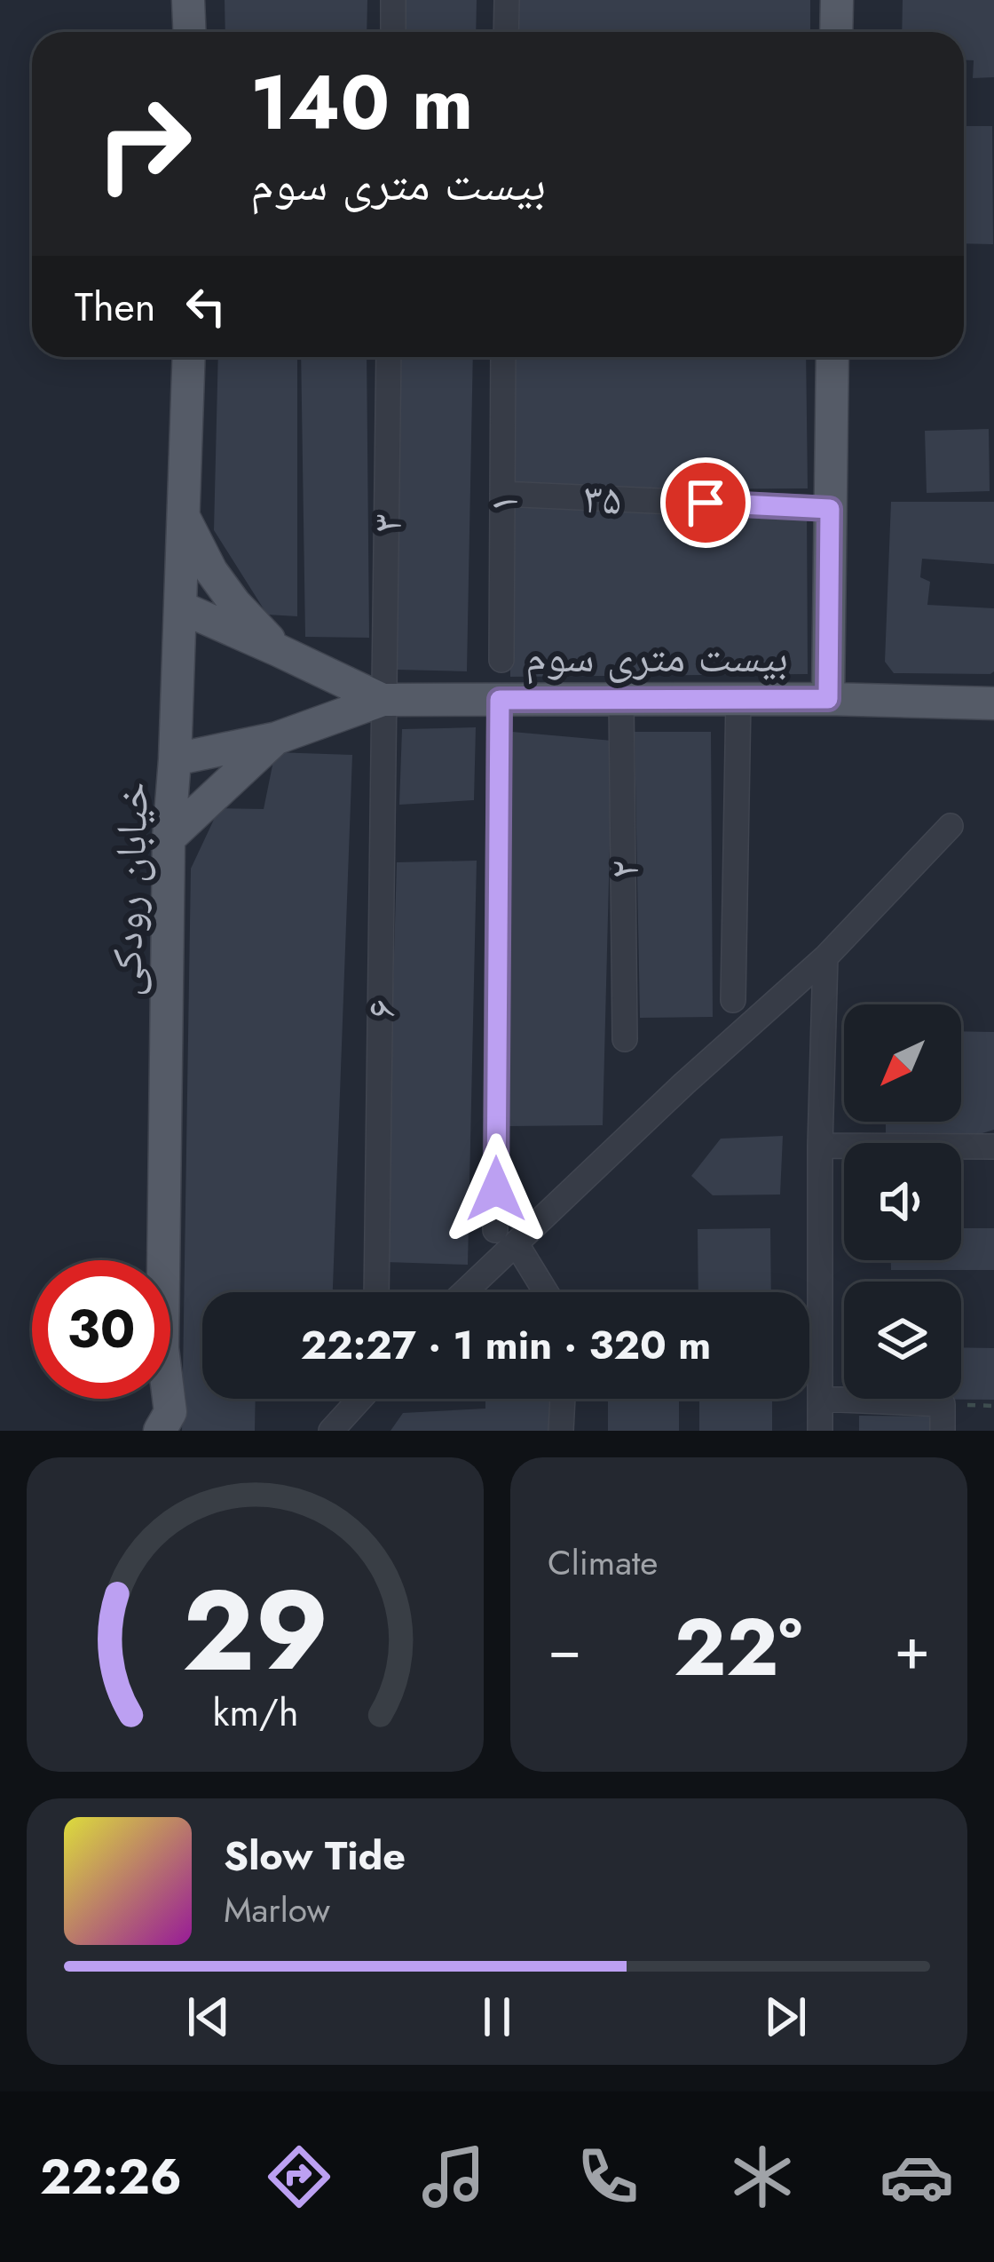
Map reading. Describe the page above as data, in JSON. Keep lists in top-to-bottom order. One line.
{"streets":{"main road":["بیست متری سوم","خیابان رودکی"],"street":["۳۵","۱","۳","۲","۶"]},"crossings":[["۳۵","۱"],["۳","بیست متری سوم"],["۳","۶"],["بیست متری سوم","۲"],["بیست متری سوم","خیابان رودکی"],["بیست متری سوم","۶"]],"north":"bottom left","page":{"turn":["140 m","بیست متری سوم"],"then":"Then","limit":"30","trip":"22:27 · 1 min · 320 m","tile":"Climate","heat":["−","22°","+"],"song":["Slow Tide","Marlow"],"tabs":"22:26","gauge":["29","km/h"]}}
